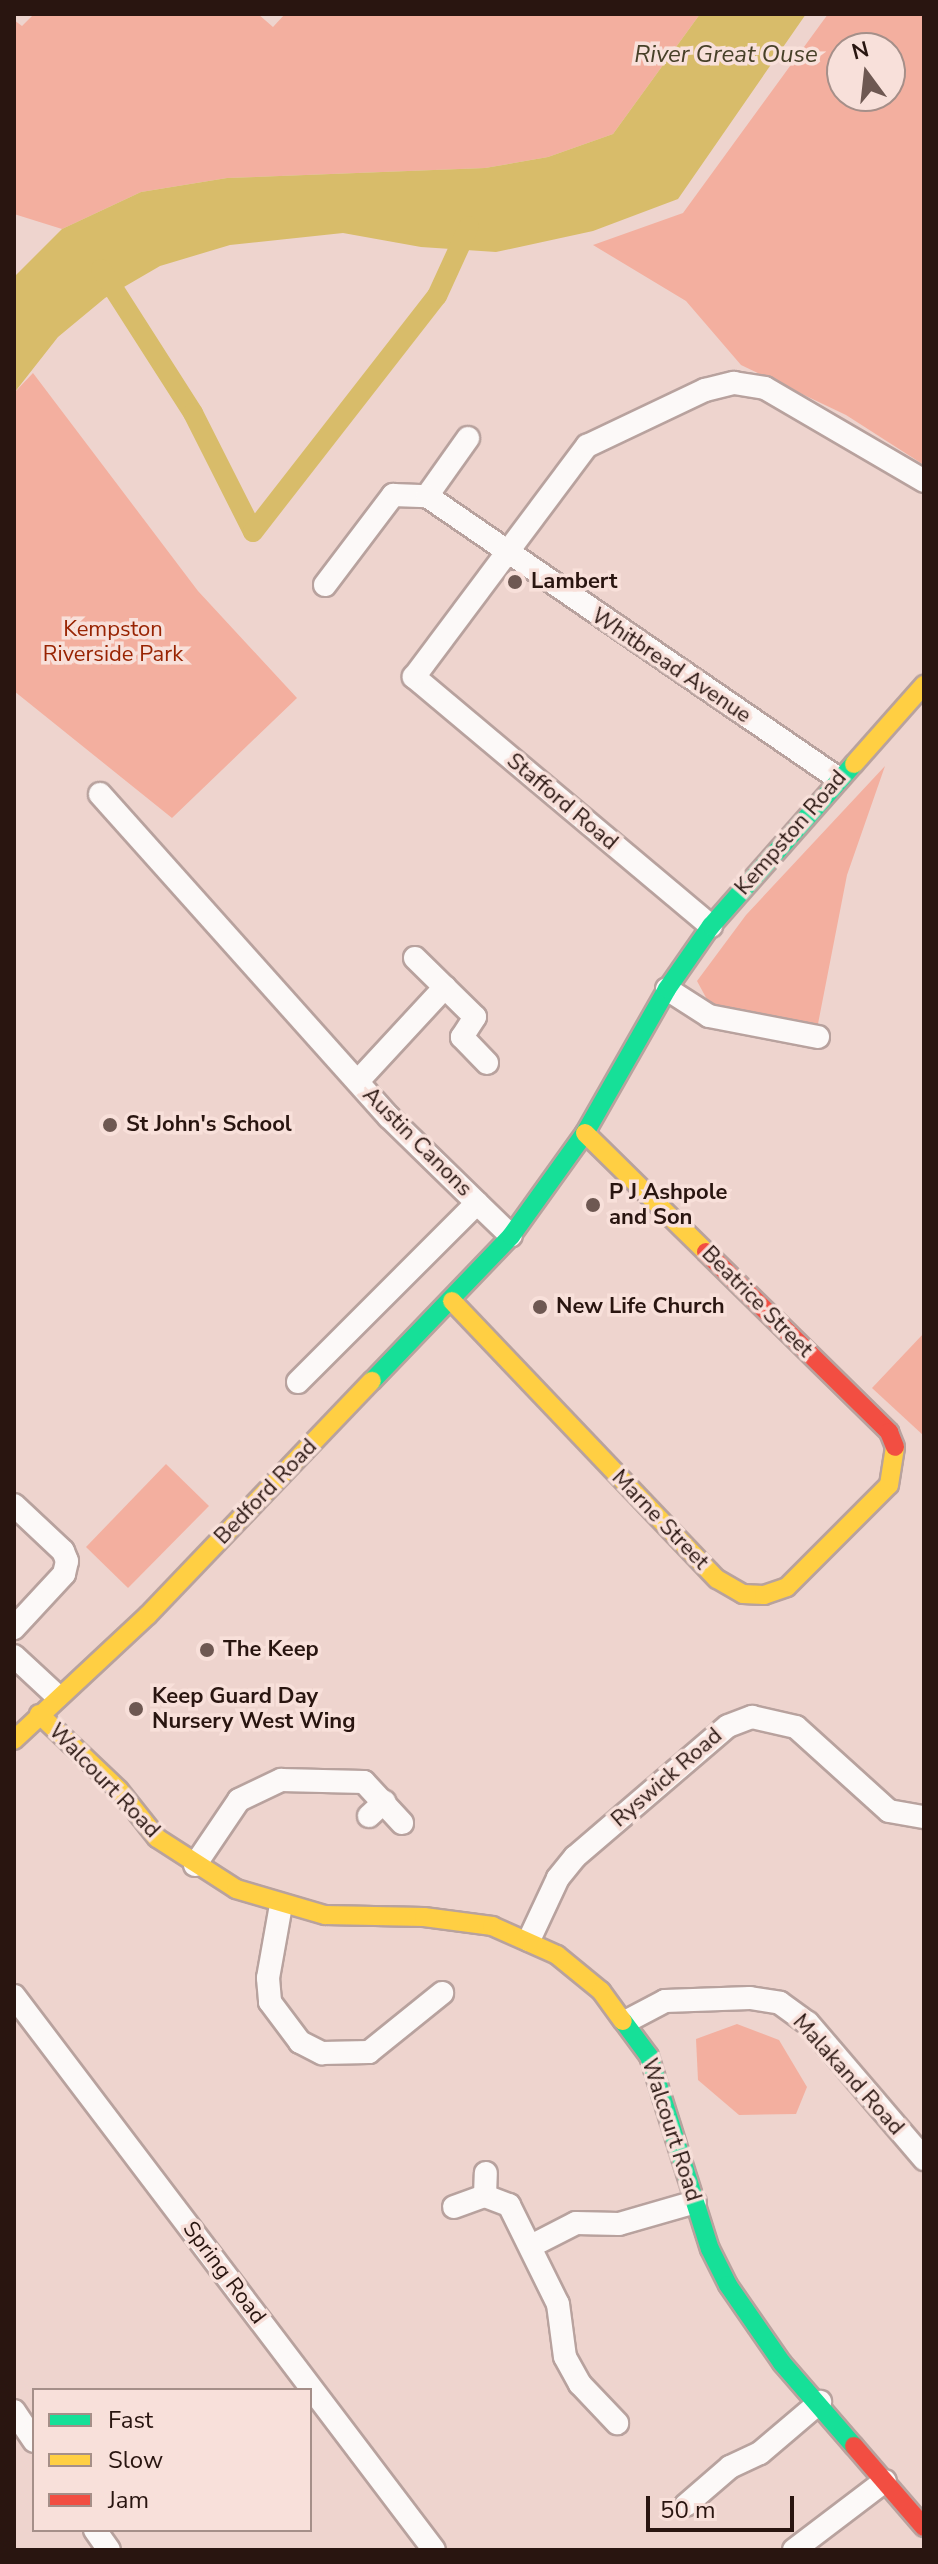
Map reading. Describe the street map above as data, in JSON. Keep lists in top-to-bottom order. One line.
{"streets":{"street":["Whitbread Avenue","Stafford Road","Kempston Road","Austin Canons","Beatrice Street","Bedford Road","Marne Street","Ryswick Road","Walcourt Road","Malakand Road","Spring Road"]},"crossings":[["Whitbread Avenue","Stafford Road"],["Whitbread Avenue","Kempston Road"],["Stafford Road","Kempston Road"],["Kempston Road","Bedford Road"],["Beatrice Street","Bedford Road"],["Beatrice Street","Marne Street"],["Bedford Road","Marne Street"],["Bedford Road","Walcourt Road"],["Ryswick Road","Walcourt Road"],["Walcourt Road","Malakand Road"]],"water":["River Great Ouse"],"parks":["Kempston Riverside Park"],"places":["Lambert","St John's School","P J Ashpole and Son","New Life Church","The Keep","Keep Guard Day Nursery West Wing"],"legend":["Fast","Slow","Jam"],"scale_bar":"50 m","north":"top"}
